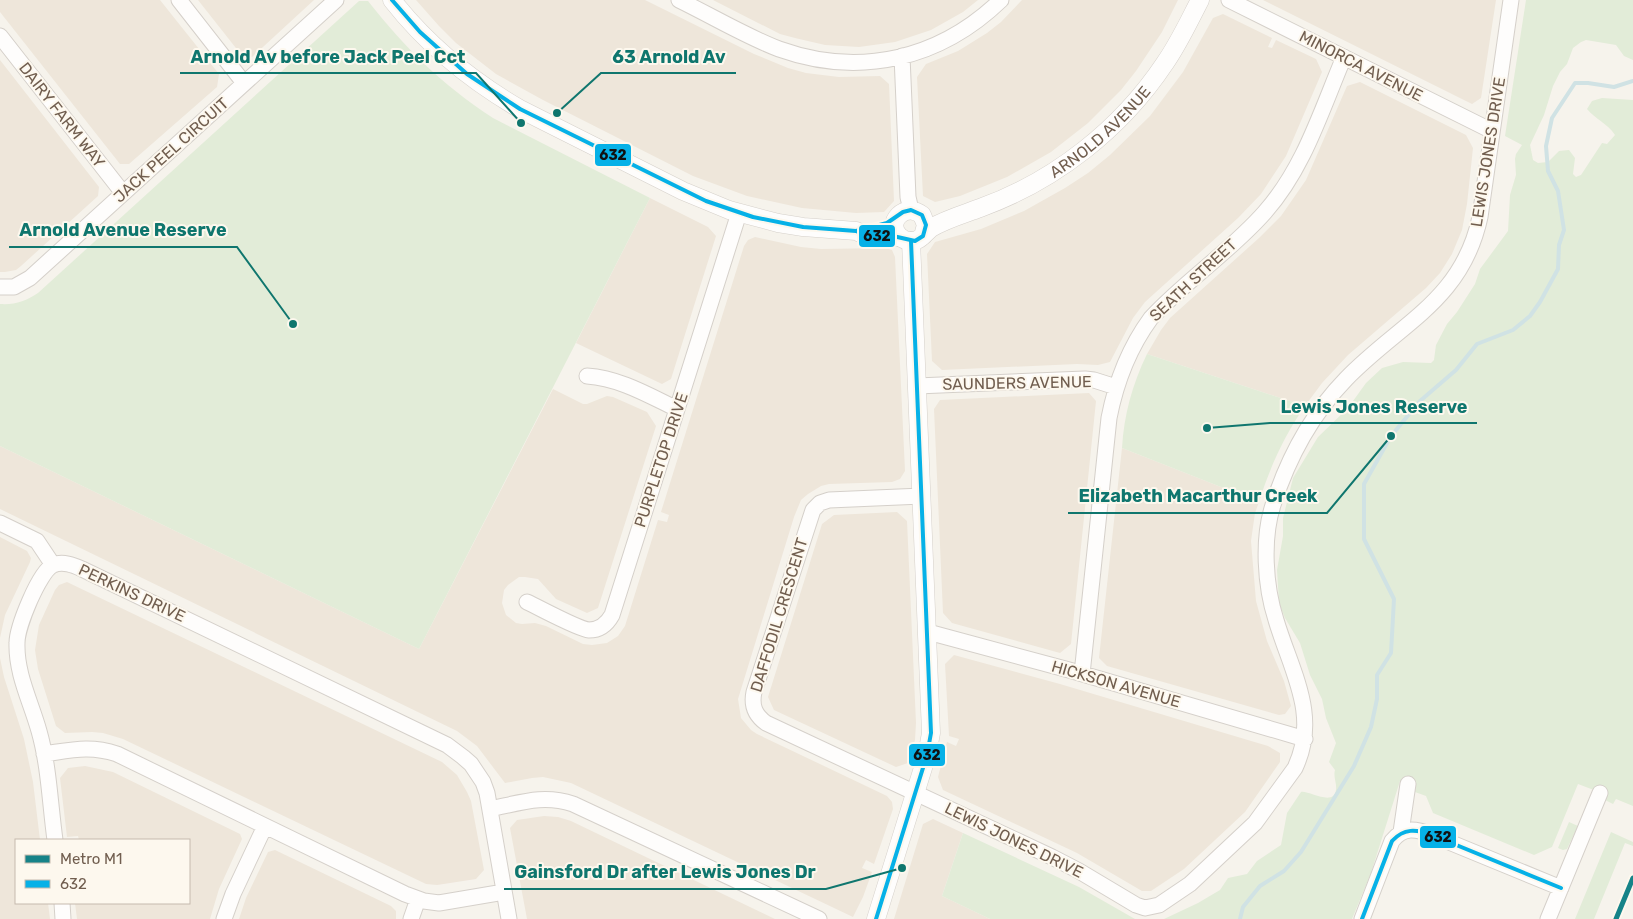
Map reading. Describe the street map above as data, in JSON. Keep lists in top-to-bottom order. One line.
{"streets":{"street":["MINORCA AVENUE","DAIRY FARM WAY","ARNOLD AVENUE","JACK PEEL CIRCUIT","LEWIS JONES DRIVE","SEATH STREET","SAUNDERS AVENUE","PURPLETOP DRIVE","PERKINS DRIVE","DAFFODIL CRESCENT","HICKSON AVENUE"]},"crossings":[["MINORCA AVENUE","LEWIS JONES DRIVE"],["MINORCA AVENUE","SEATH STREET"],["DAIRY FARM WAY","JACK PEEL CIRCUIT"],["ARNOLD AVENUE","PURPLETOP DRIVE"],["LEWIS JONES DRIVE","DAFFODIL CRESCENT"],["LEWIS JONES DRIVE","HICKSON AVENUE"],["SEATH STREET","SAUNDERS AVENUE"],["SEATH STREET","HICKSON AVENUE"]],"places":["63 Arnold Av","Arnold Av before Jack Peel Cct","Arnold Avenue Reserve","Lewis Jones Reserve","Elizabeth Macarthur Creek","Gainsford Dr after Lewis Jones Dr"],"lines":["transit line 632","metro line M1"],"legend":["Metro M1","632"]}
